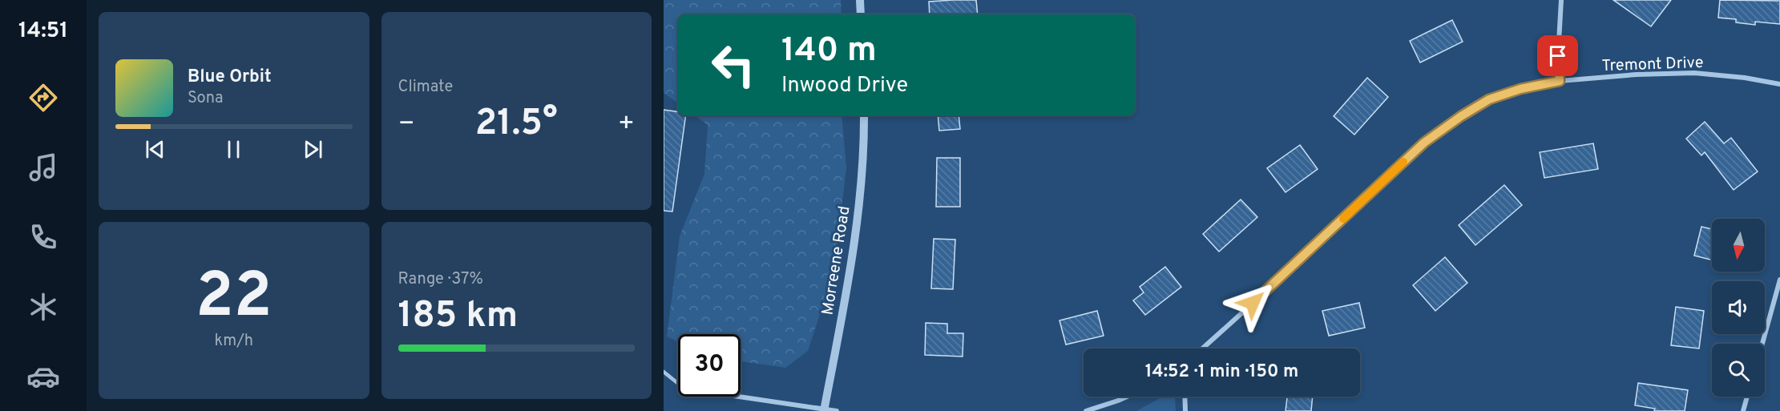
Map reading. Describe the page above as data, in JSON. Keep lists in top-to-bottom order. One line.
{"streets":{"street":["Tremont Drive","Morreene Road"]},"north":"bottom","page":{"tabs":"14:51","tile":["Climate",["22","km/h"],["Range · 37%","185 km"]],"turn":["140 m","Inwood Drive"],"song":["Blue Orbit","Sona"],"heat":["−","21.5°","+"],"limit":"30","trip":"14:52 · 1 min · 150 m"}}
